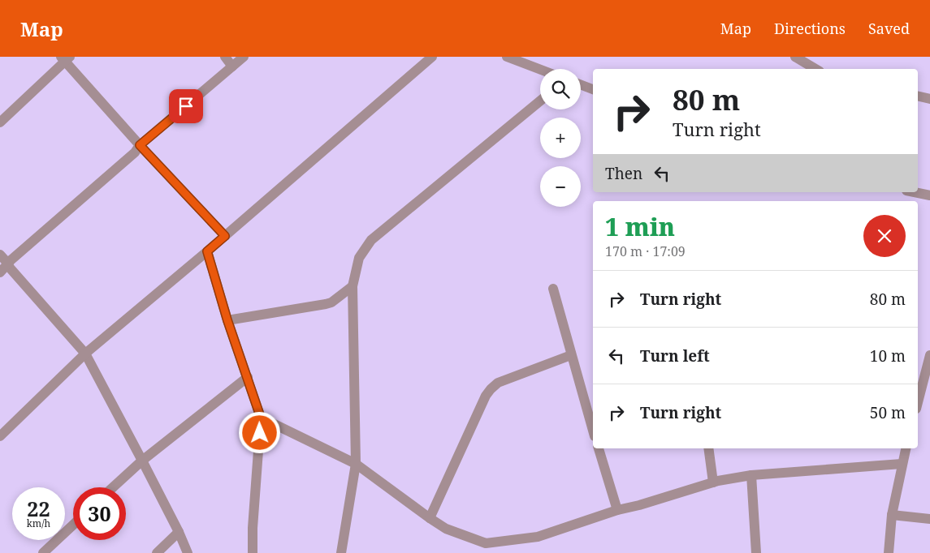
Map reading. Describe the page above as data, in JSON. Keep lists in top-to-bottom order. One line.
{"page":{"header":"Map","nav":["Map","Directions","Saved"],"map_buttons":["+","−"],"turn":["80 m","Turn right"],"then":"Then","heading":["1 min","170 m · 17:09"],"list":[{"name":"Turn right","value":"80 m"},{"name":"Turn left","value":"10 m"},{"name":"Turn right","value":"50 m"}],"speed":"22 km/h","limit":"30"}}
